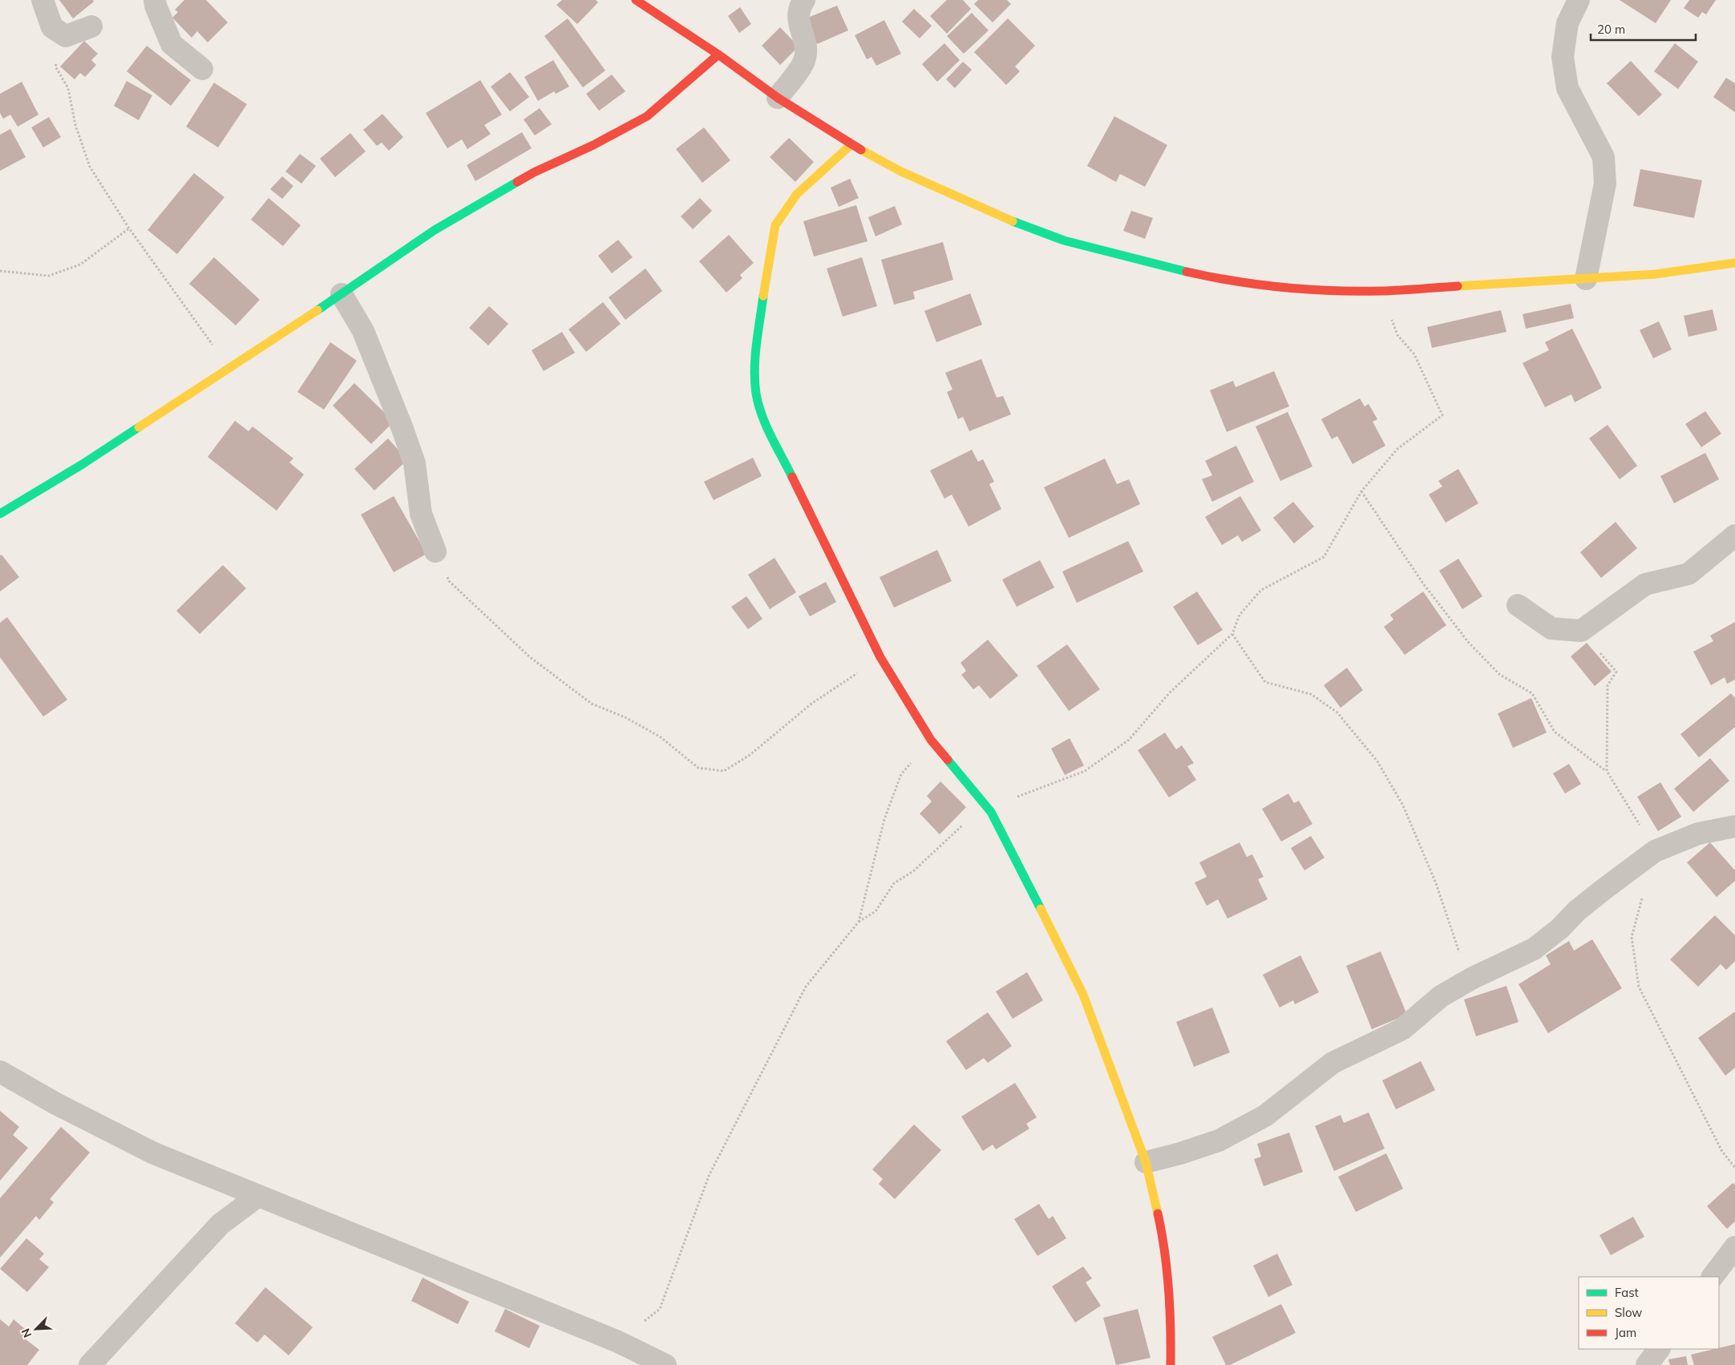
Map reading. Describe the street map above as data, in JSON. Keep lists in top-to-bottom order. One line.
{"legend":["Fast","Slow","Jam"],"scale_bar":"20 m","north":"bottom left"}
